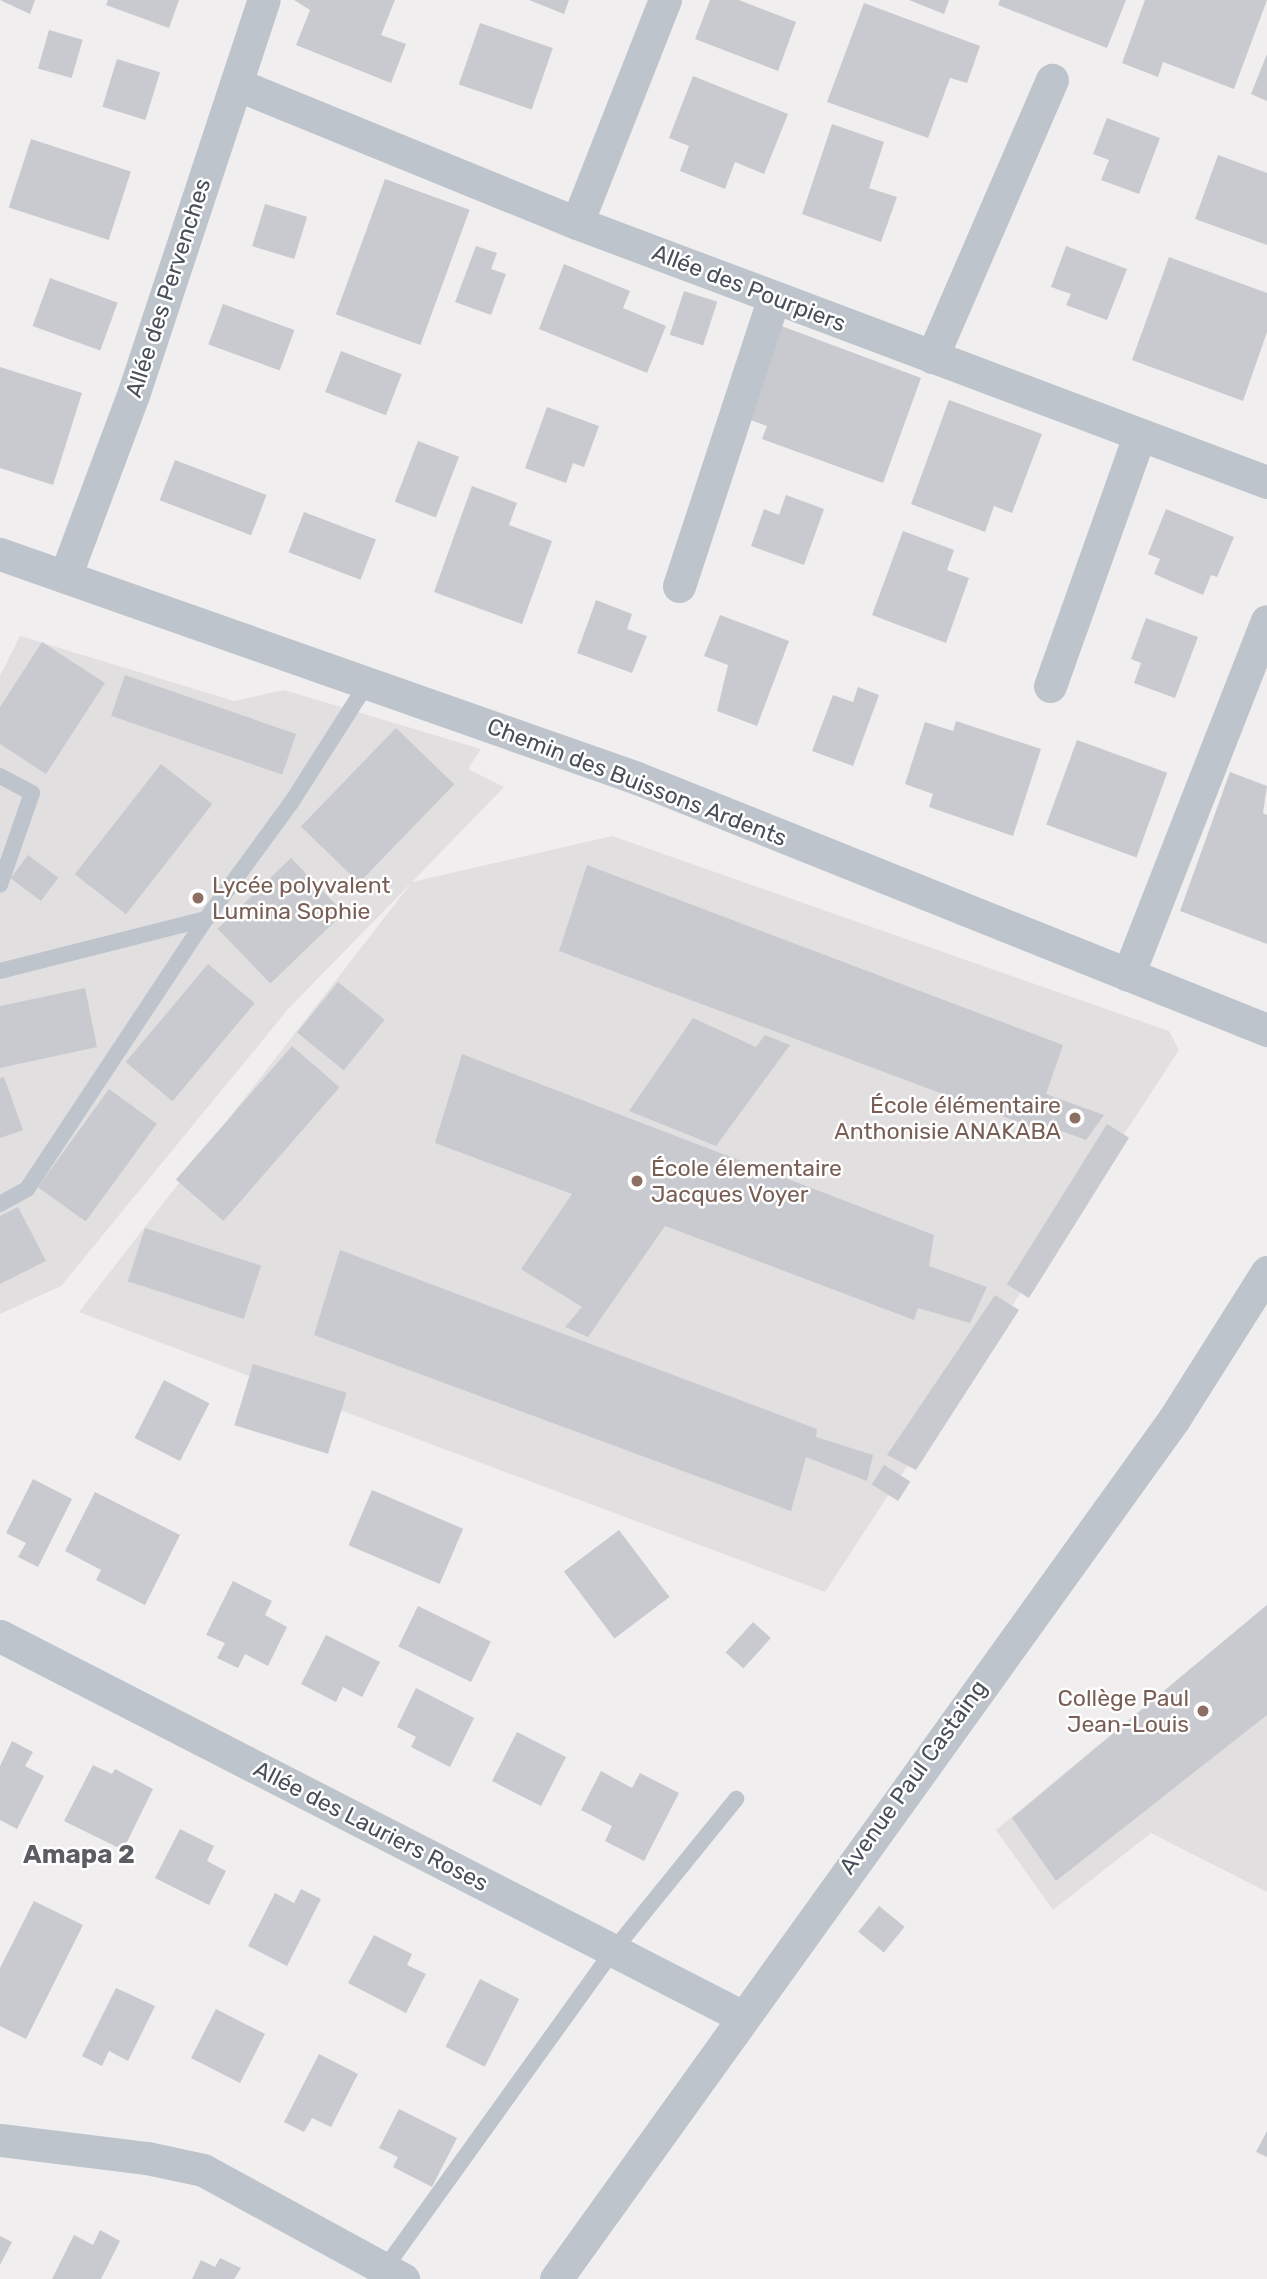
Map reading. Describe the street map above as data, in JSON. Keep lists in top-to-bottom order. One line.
{"streets":{"street":["Allée des Pervenches","Allée des Pourpiers","Chemin des Buissons Ardents","Avenue Paul Castaing","Allée des Lauriers Roses"]},"crossings":[["Allée des Pervenches","Allée des Pourpiers"],["Allée des Pervenches","Chemin des Buissons Ardents"],["Avenue Paul Castaing","Allée des Lauriers Roses"]],"districts":["Amapa 2"],"places":["Lycée polyvalent Lumina Sophie","École élémentaire Anthonisie ANAKABA","École élementaire Jacques Voyer","Collège Paul Jean-Louis"]}
